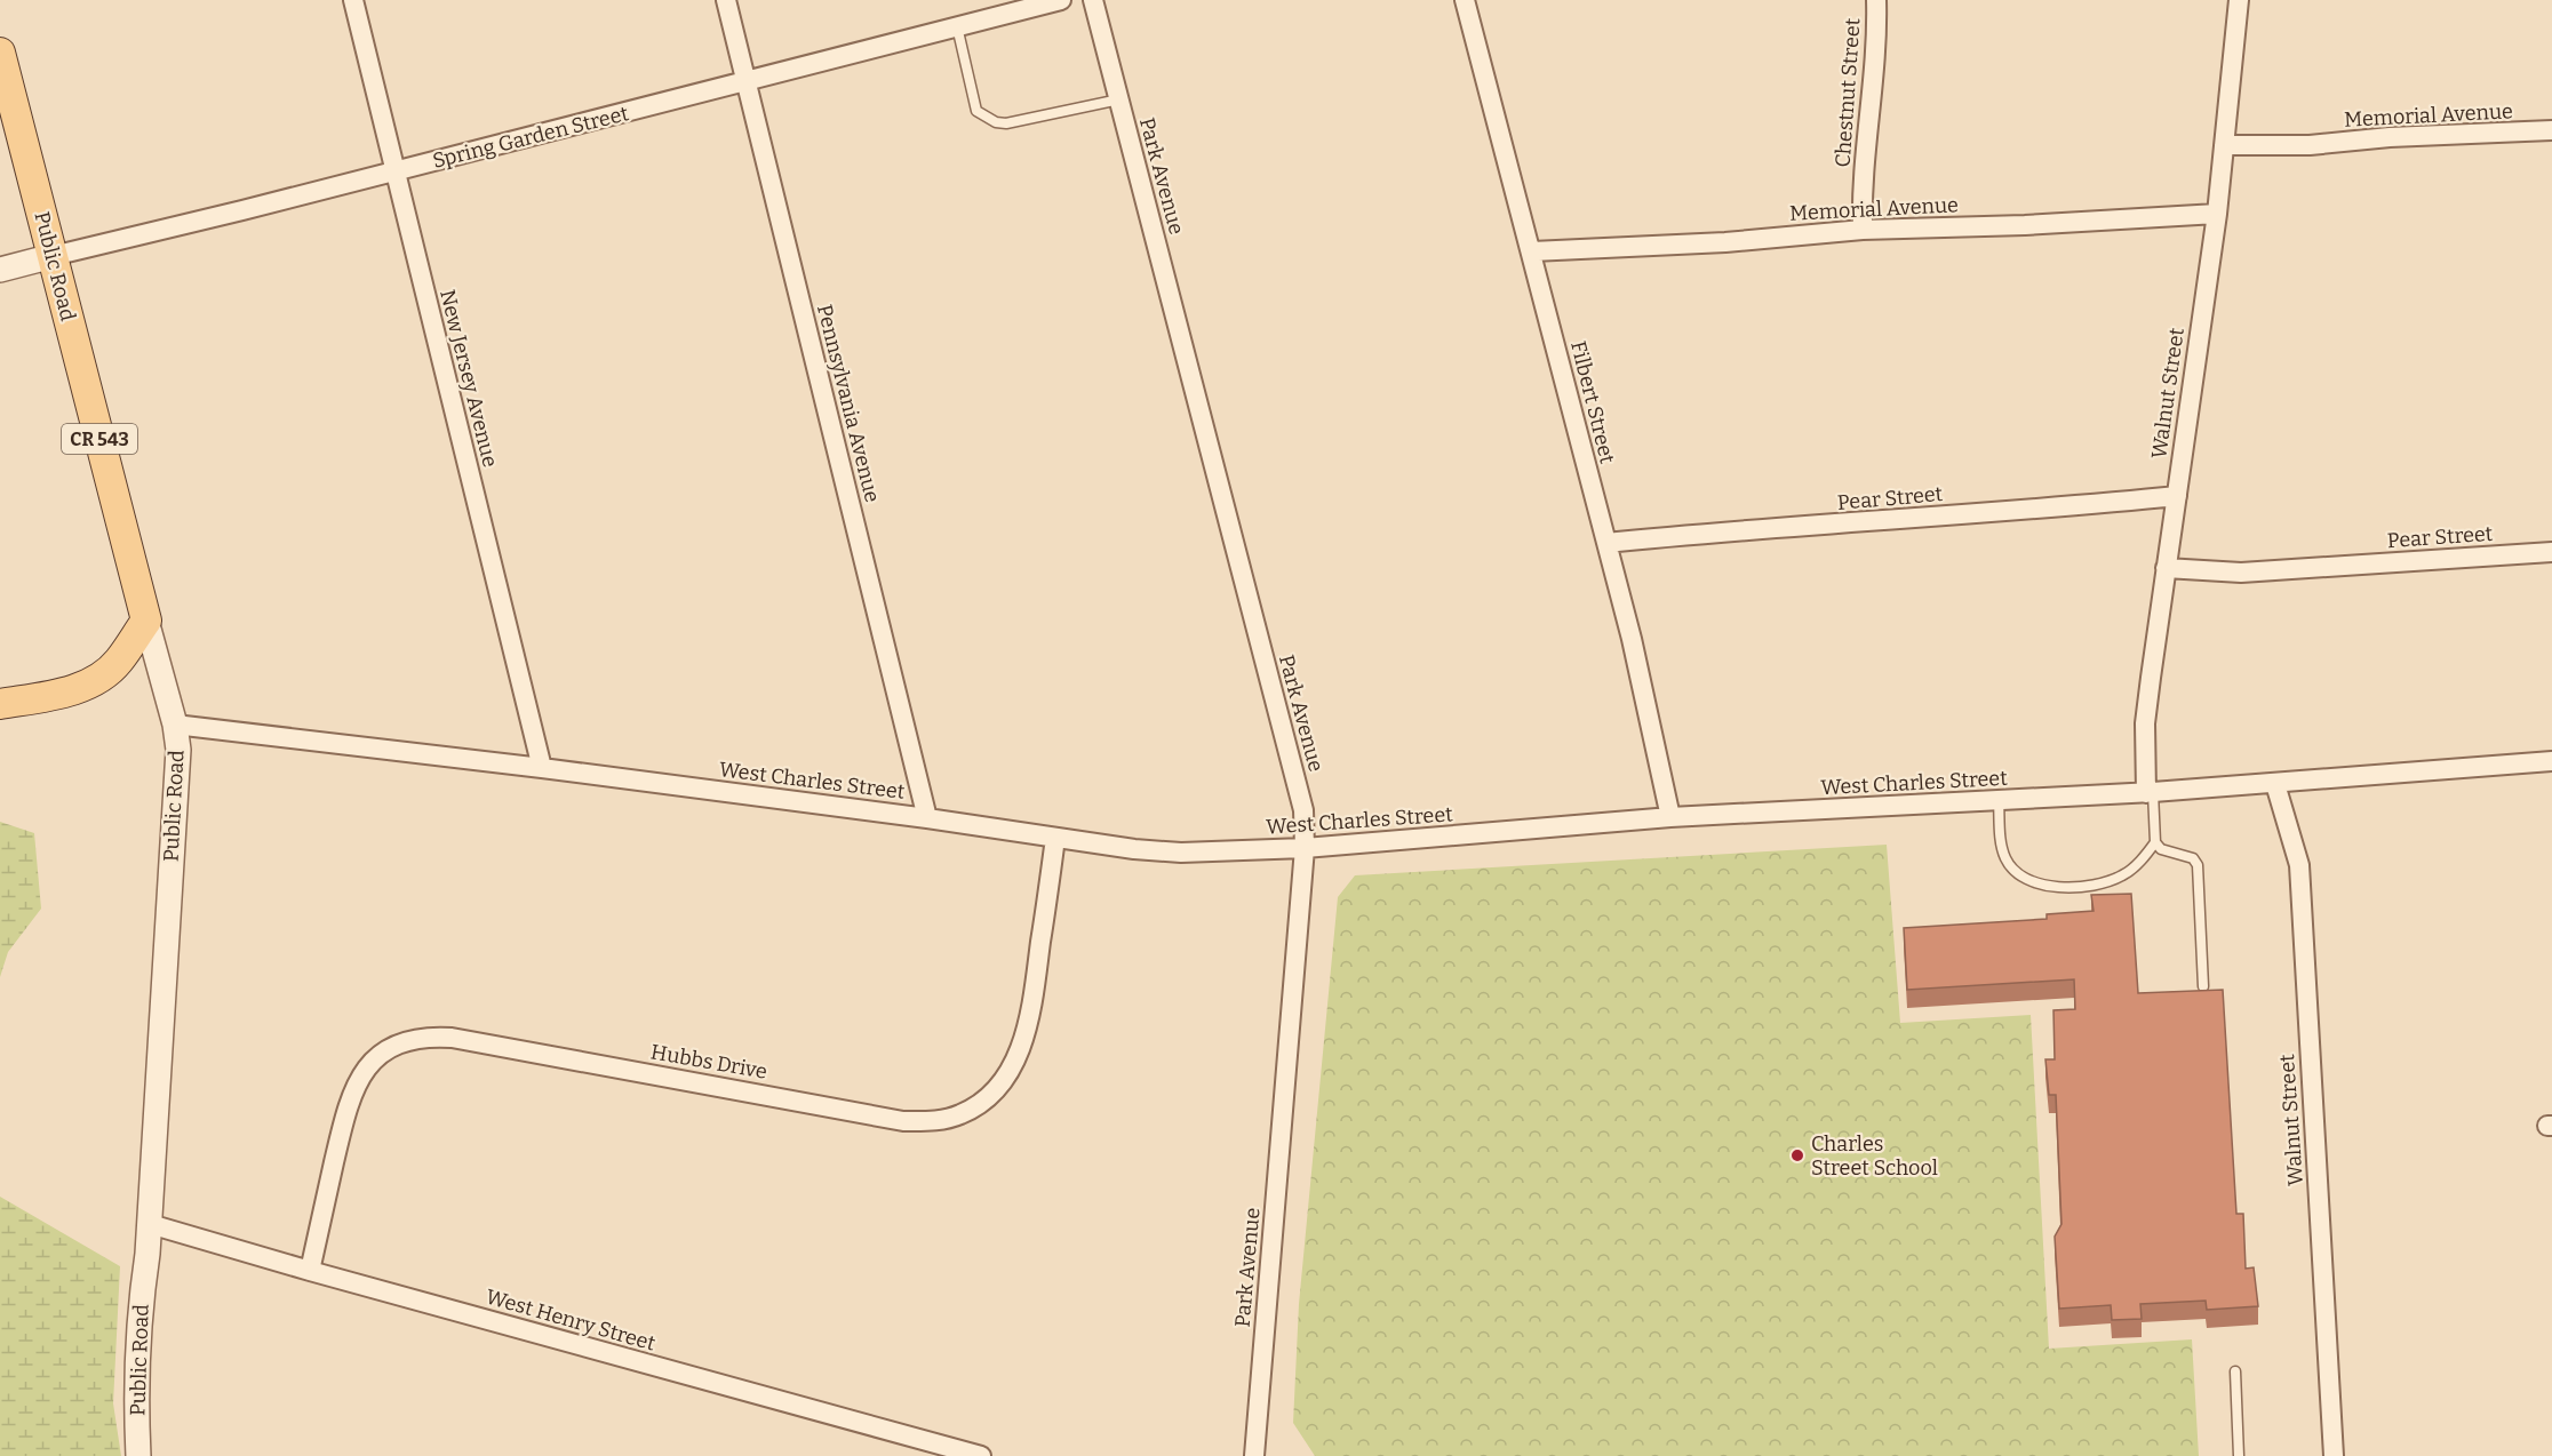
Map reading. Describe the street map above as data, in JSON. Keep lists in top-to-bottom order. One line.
{"streets":{"main road":["Public Road","CR 543"],"street":["Chestnut Street","Memorial Avenue","Spring Garden Street","Park Avenue","New Jersey Avenue","Walnut Street","Filbert Street","Pennsylvania Avenue","Pear Street","West Charles Street","Hubbs Drive","West Henry Street"]},"crossings":[["Chestnut Street","Memorial Avenue"],["Memorial Avenue","Walnut Street"],["Memorial Avenue","Filbert Street"],["Spring Garden Street","Public Road"],["Spring Garden Street","New Jersey Avenue"],["Spring Garden Street","Pennsylvania Avenue"],["Park Avenue","West Charles Street"],["Public Road","West Charles Street"],["Public Road","West Henry Street"],["New Jersey Avenue","West Charles Street"],["Walnut Street","Pear Street"],["Walnut Street","West Charles Street"],["Filbert Street","Pear Street"],["Filbert Street","West Charles Street"],["Pennsylvania Avenue","West Charles Street"],["West Charles Street","Hubbs Drive"],["Hubbs Drive","West Henry Street"]],"places":["Charles Street School"]}
